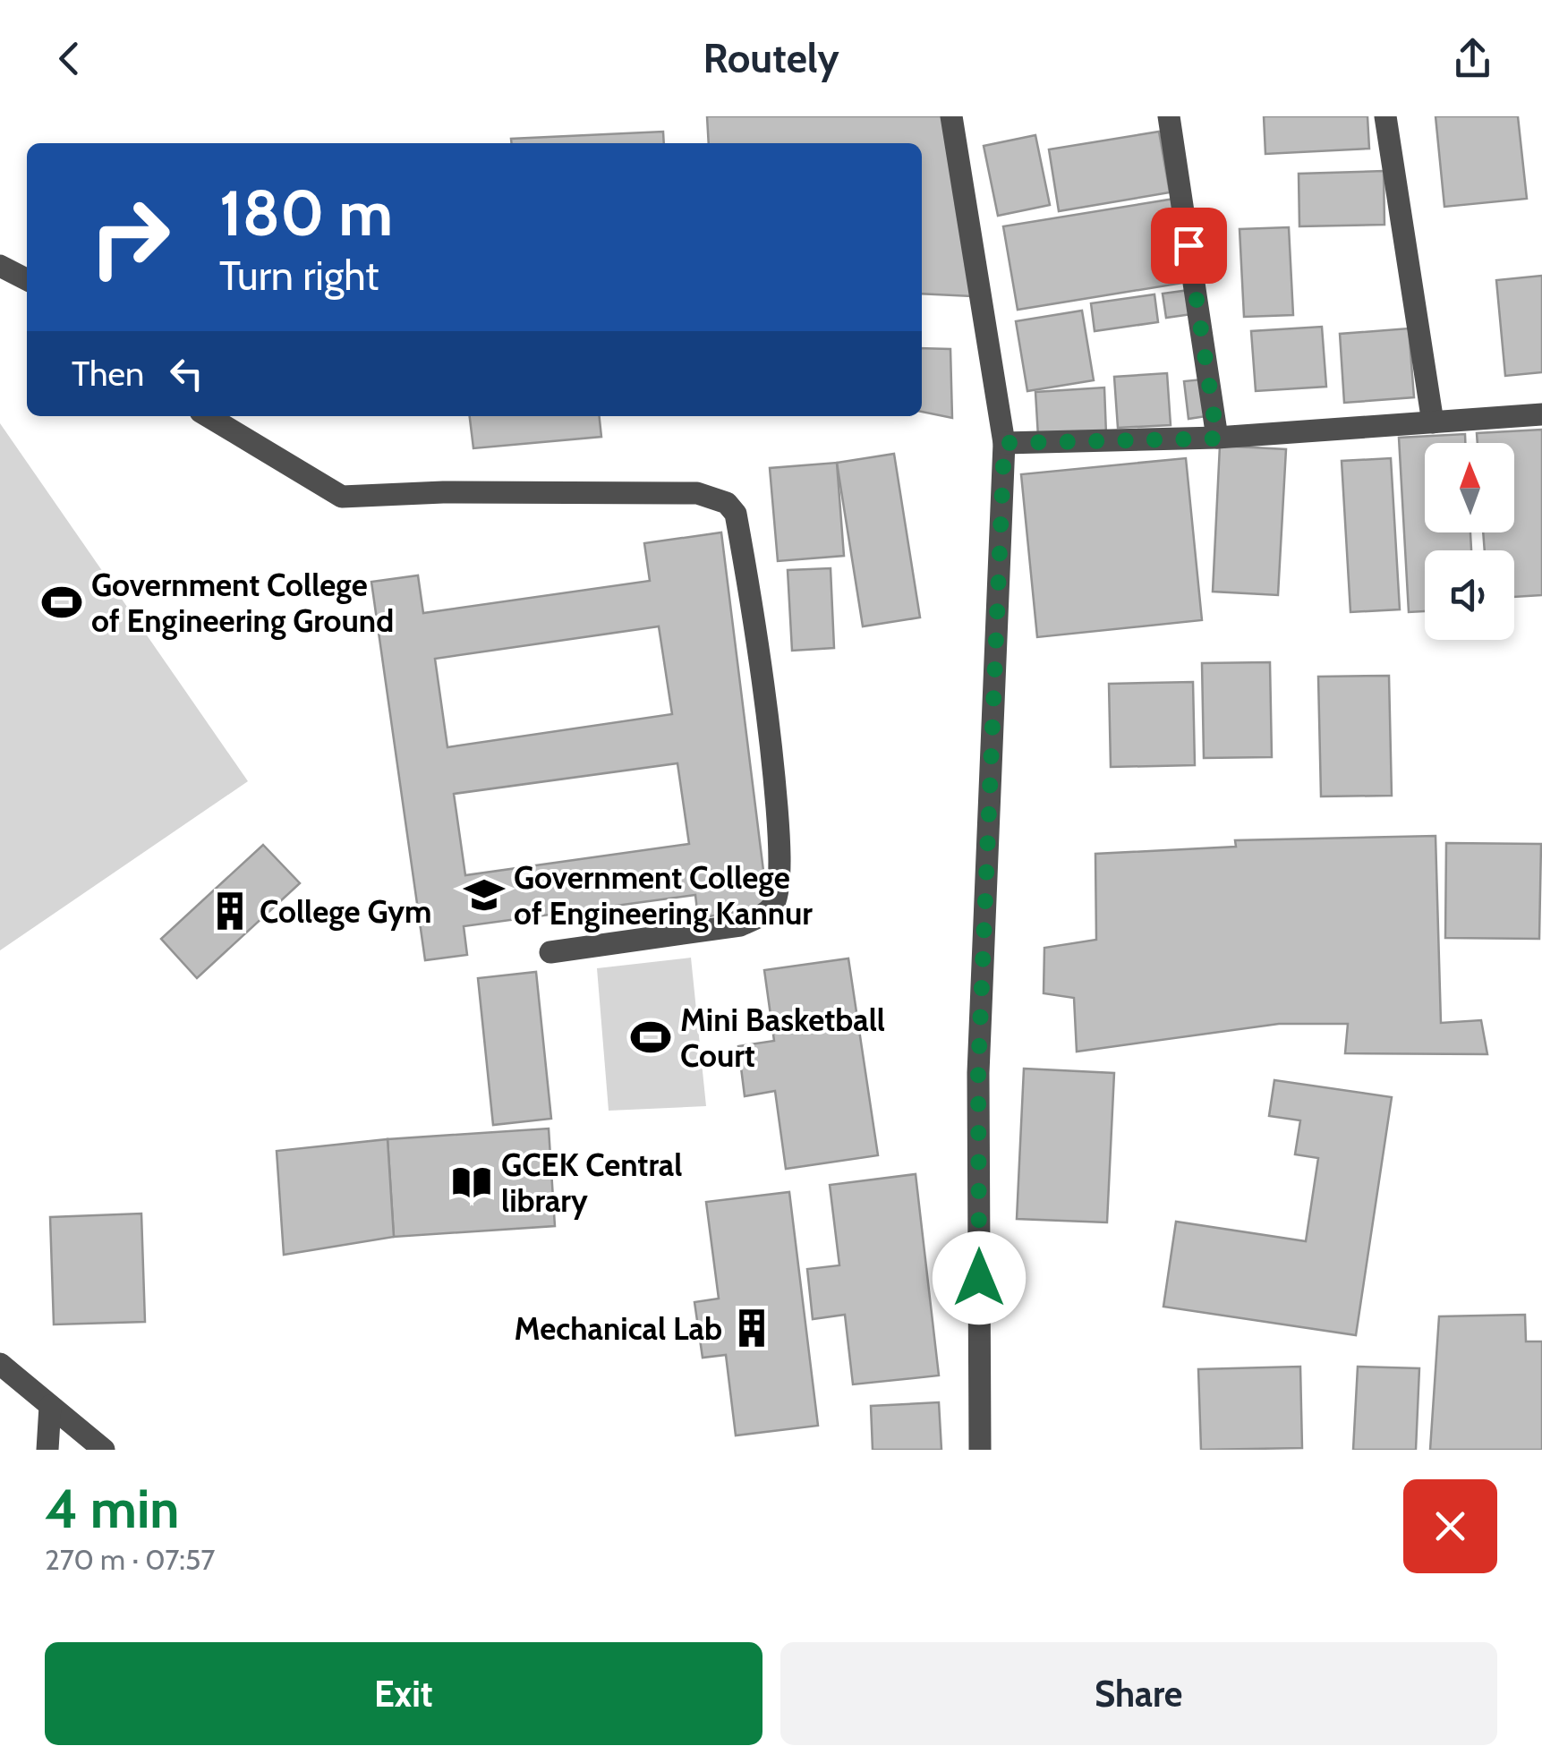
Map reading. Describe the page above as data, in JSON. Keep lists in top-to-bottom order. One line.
{"places":{"sports":["Government College of Engineering Ground","Mini Basketball Court"],"school or university":["Government College of Engineering Kannur"],"building":["College Gym","Mechanical Lab"],"library":["GCEK Central library"]},"north":"top","page":{"header":"Routely","turn":["180 m","Turn right"],"then":"Then","heading":["4 min","270 m · 07:57"],"buttons":["Exit","Share"]}}
